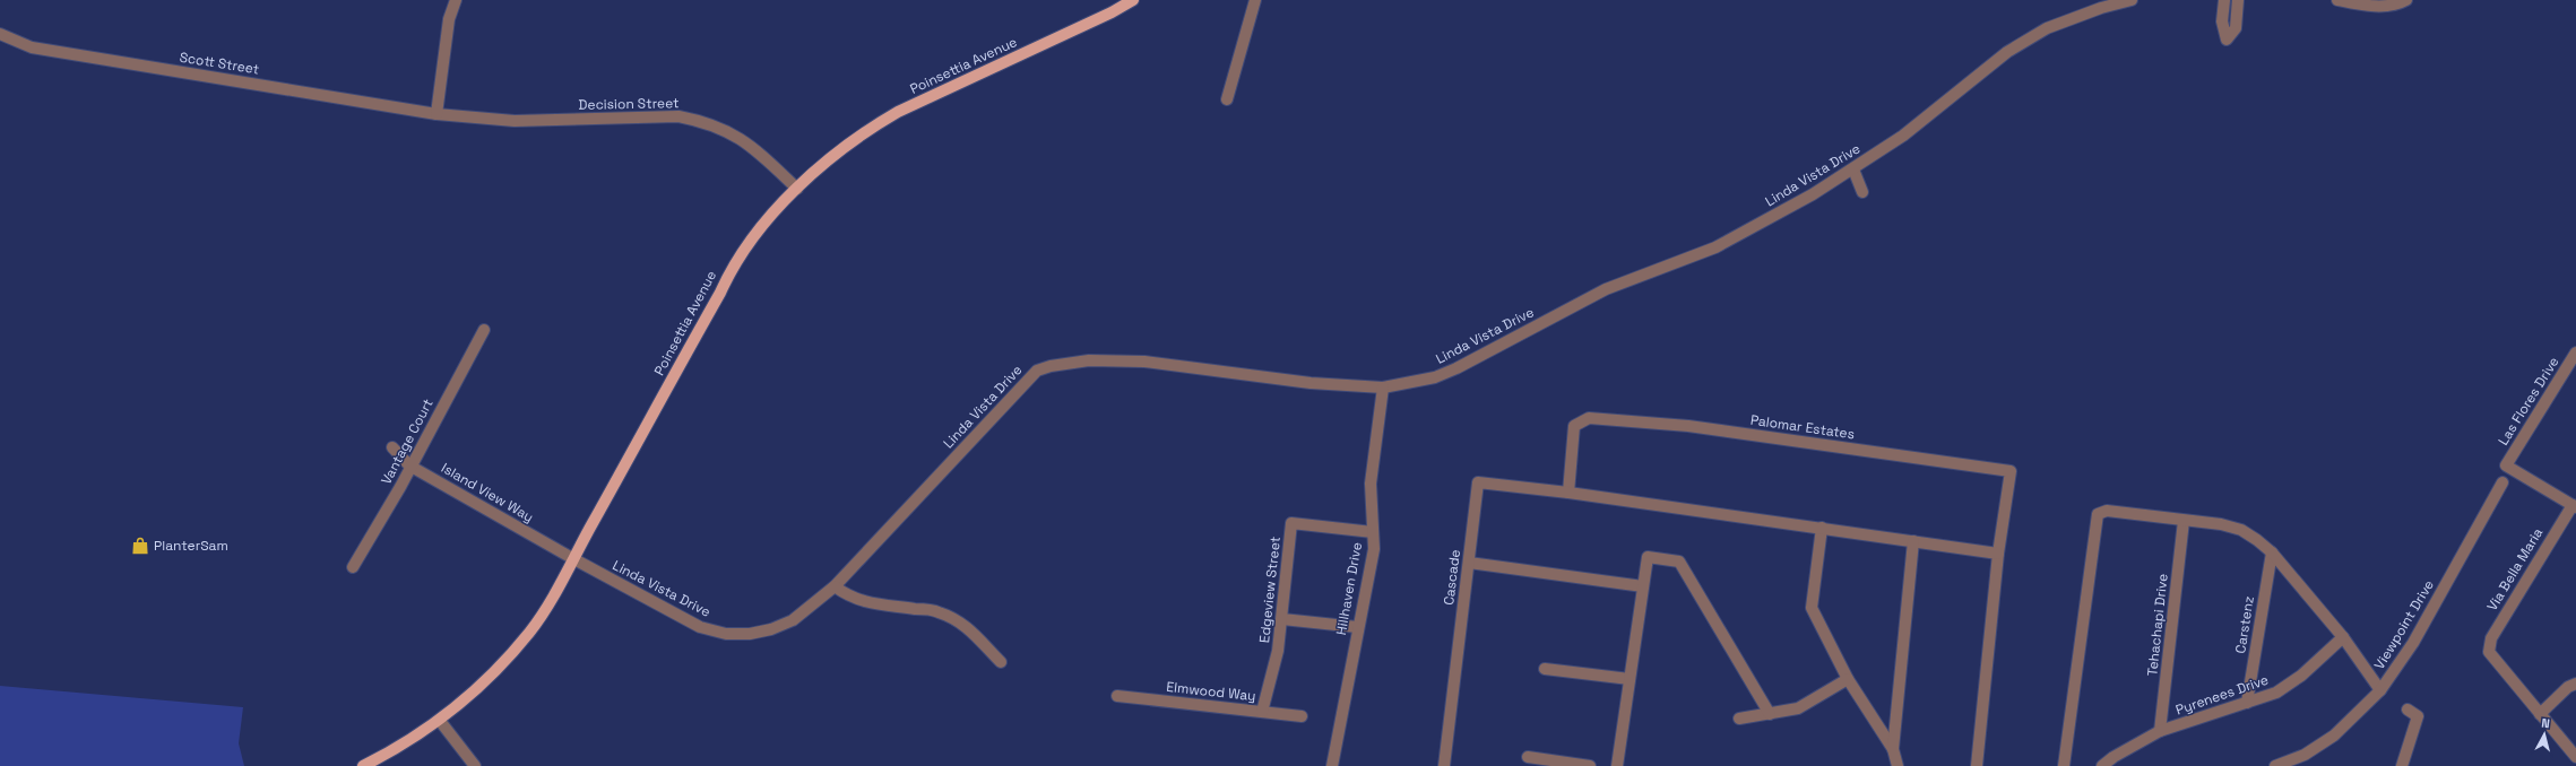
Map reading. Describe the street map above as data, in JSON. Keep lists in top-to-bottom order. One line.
{"streets":{"main road":["Poinsettia Avenue"],"street":["Scott Street","Decision Street","Linda Vista Drive","Las Flores Drive","Palomar Estates","Vantage Court","Island View Way","Via Bella Maria","Cascade","Hillhaven Drive","Edgeview Street","Tehachapi Drive","Carstenz","Viewpoint Drive","Elmwood Way","Pyrenees Drive"]},"crossings":[["Scott Street","Decision Street"],["Poinsettia Avenue","Decision Street"],["Poinsettia Avenue","Linda Vista Drive"],["Poinsettia Avenue","Island View Way"],["Linda Vista Drive","Island View Way"],["Linda Vista Drive","Hillhaven Drive"],["Las Flores Drive","Via Bella Maria"],["Palomar Estates","Cascade"],["Vantage Court","Island View Way"],["Hillhaven Drive","Edgeview Street"],["Edgeview Street","Elmwood Way"],["Tehachapi Drive","Pyrenees Drive"],["Carstenz","Pyrenees Drive"]],"places":{"shop":["PlanterSam"]},"north":"top"}
